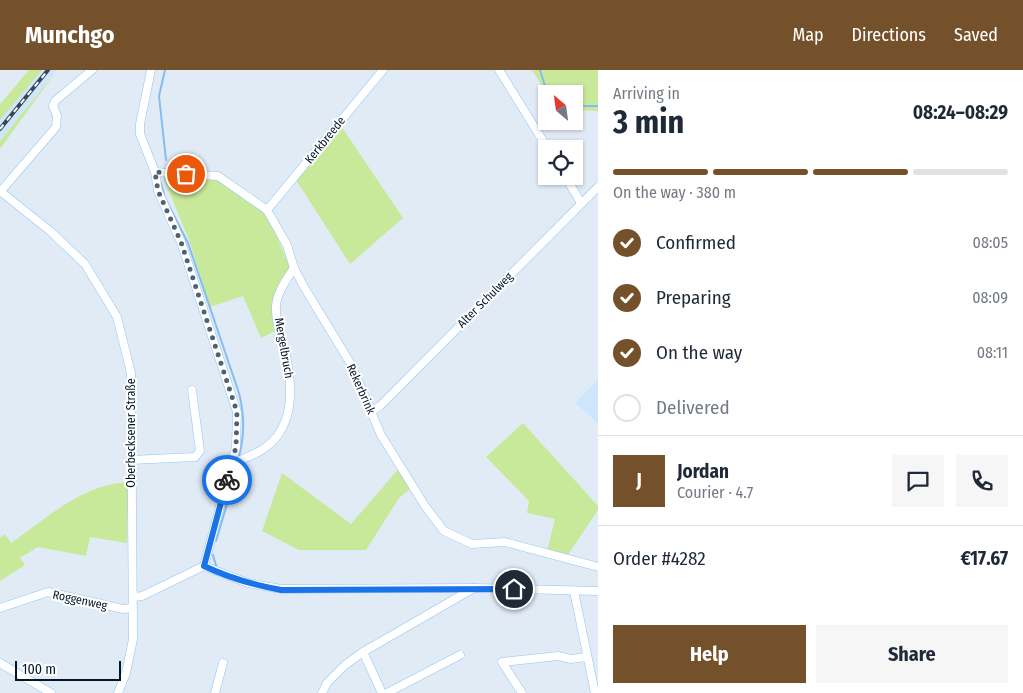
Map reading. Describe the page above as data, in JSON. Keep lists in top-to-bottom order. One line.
{"streets":{"street":["Kerkbreede","Alter Schulweg","Mergelbruch","Rekerbrink","Oberbecksener Straße","Roggenweg"]},"crossings":[["Kerkbreede","Rekerbrink"],["Alter Schulweg","Rekerbrink"],["Mergelbruch","Rekerbrink"],["Oberbecksener Straße","Roggenweg"]],"scale_bar":"100 m","north":"top left","page":{"header":"Munchgo","nav":["Map","Directions","Saved"],"heading":["3 min","Arriving in","08:24–08:29"],"panel":["Jordan","Courier · 4.7","Order #4282","€17.67"],"bar":"On the way · 380 m","list":[["Confirmed","08:05"],["Preparing","08:09"],["On the way","08:11"],"Delivered"],"round":"J","buttons":["Help","Share"],"scale":"100 m"}}
